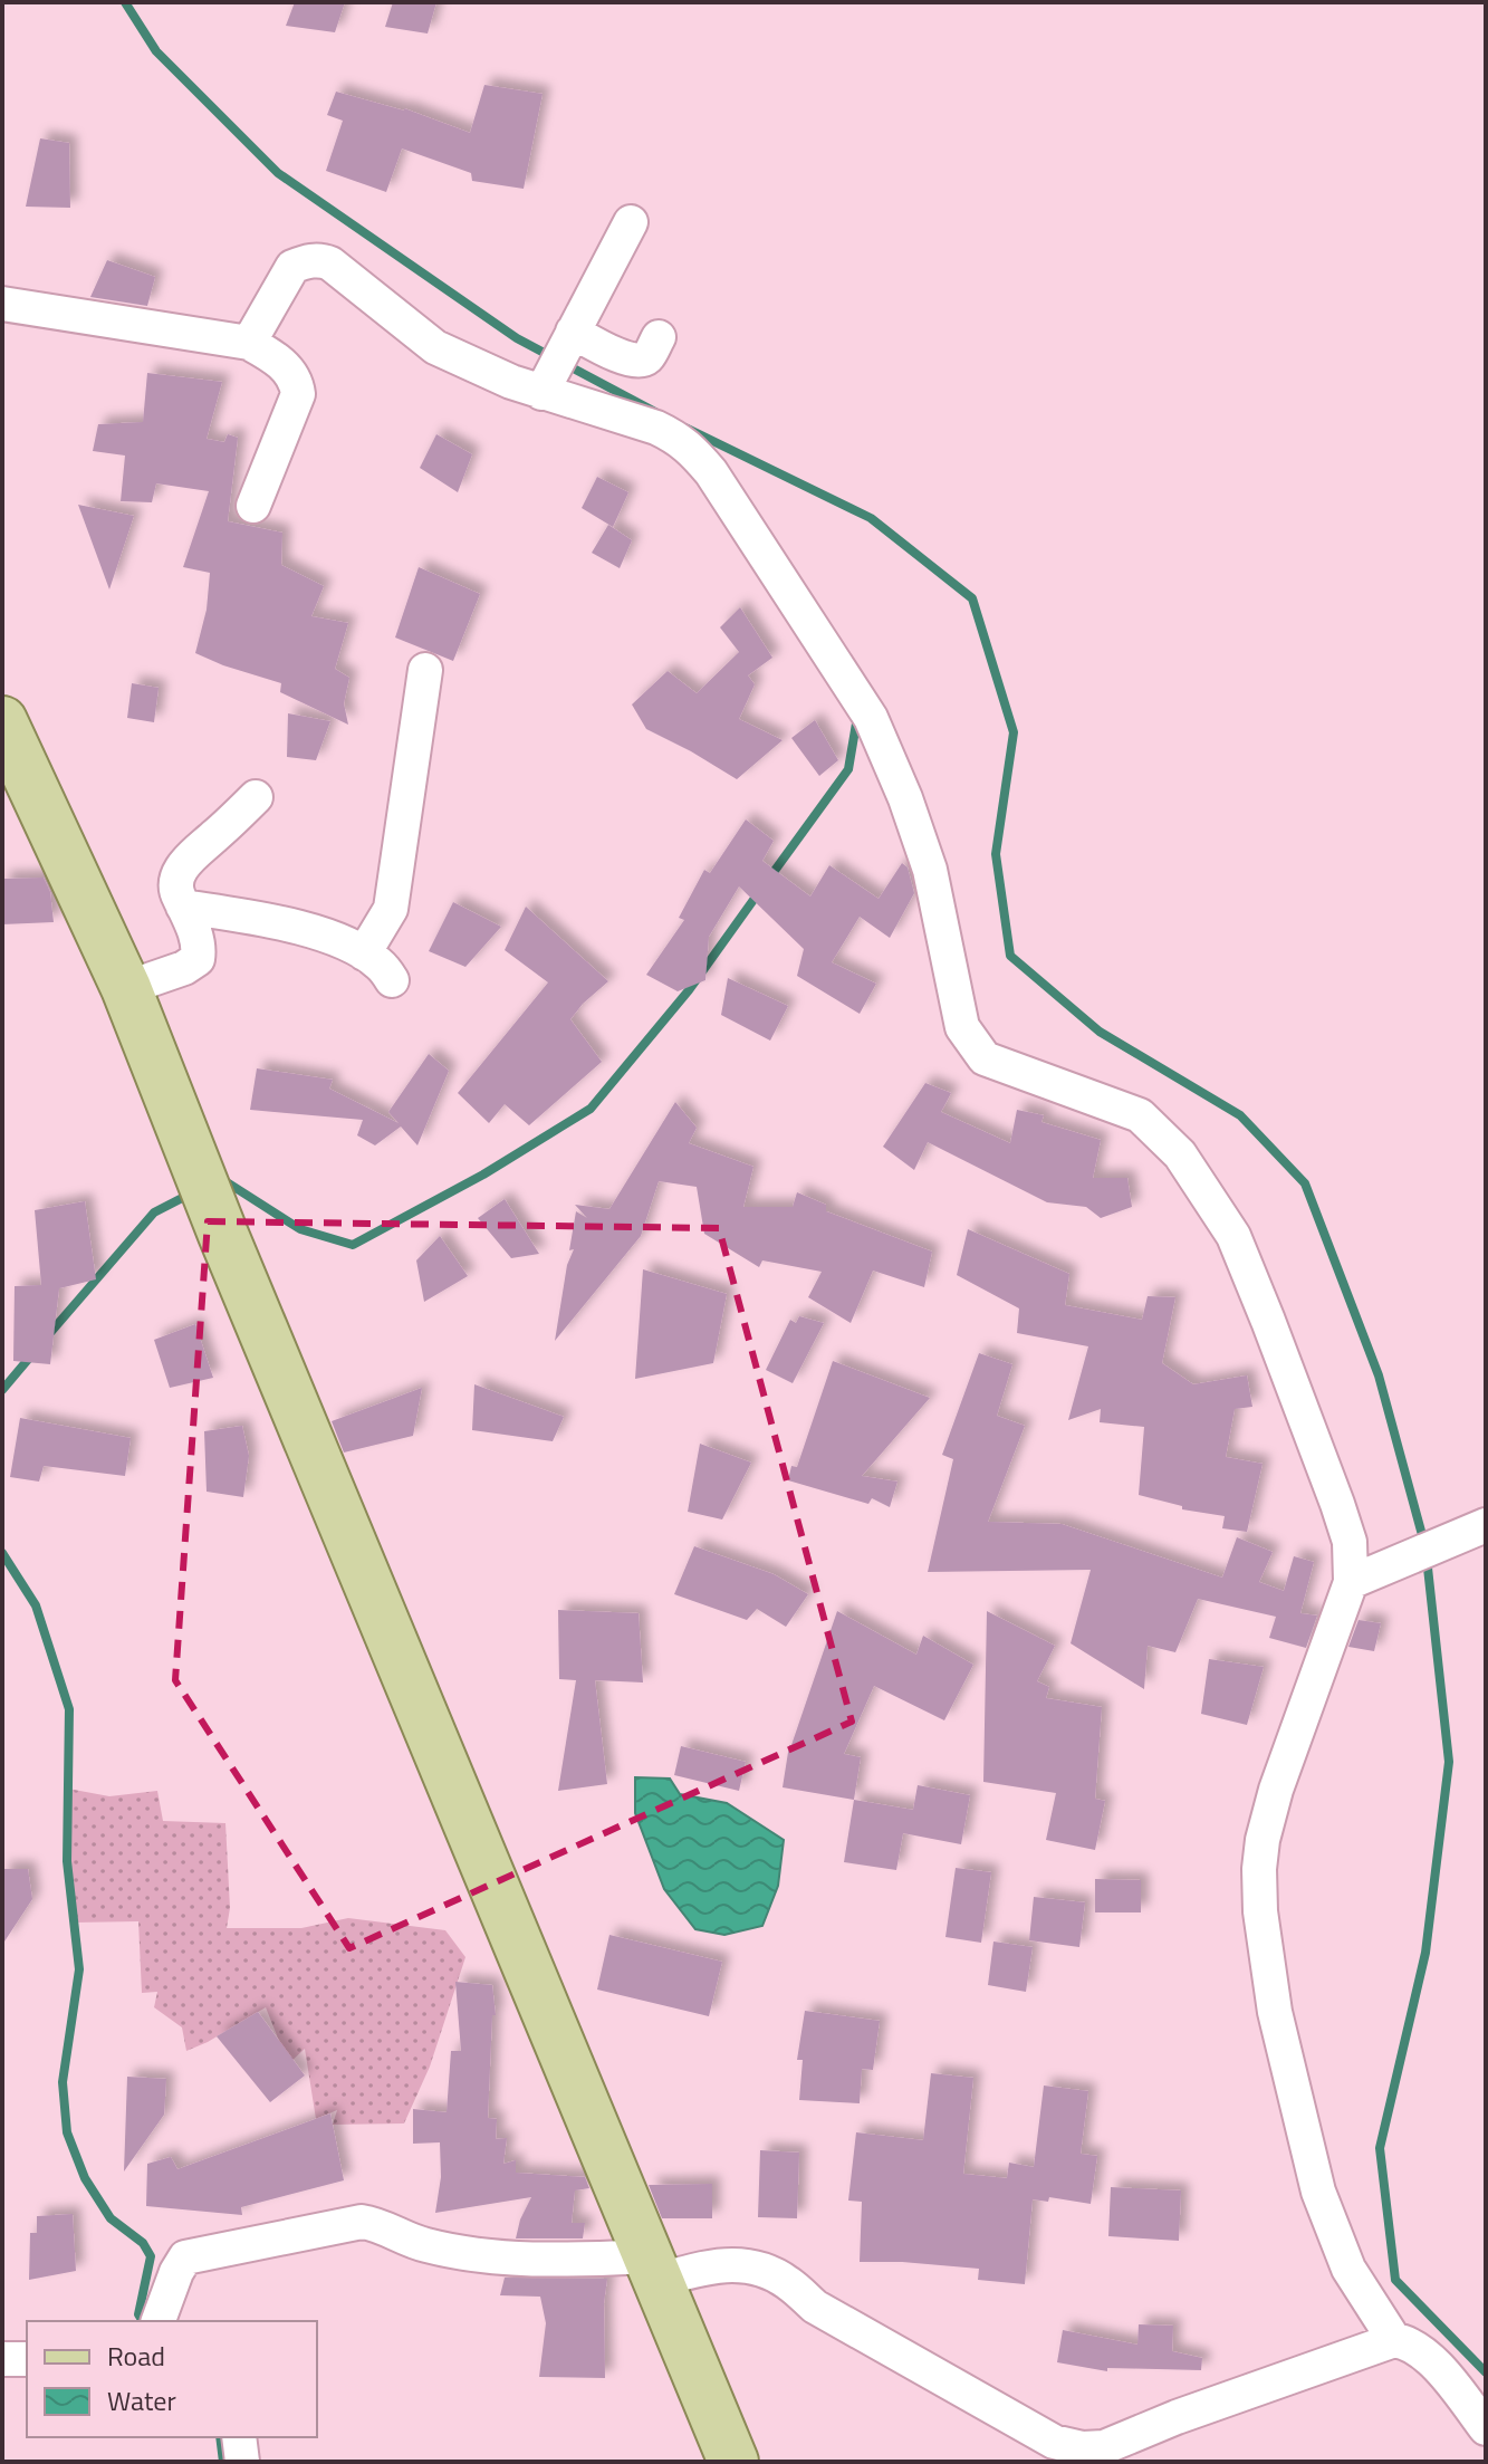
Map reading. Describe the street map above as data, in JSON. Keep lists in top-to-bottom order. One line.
{"legend":["Road","Water"]}
